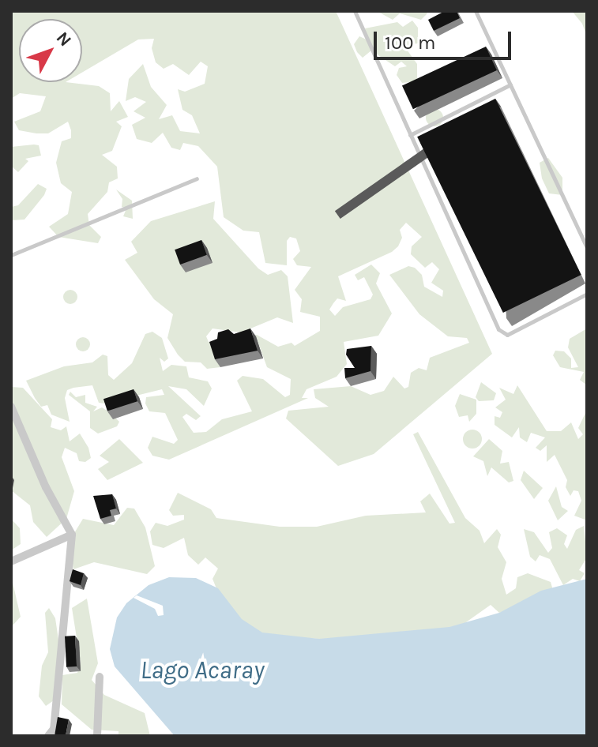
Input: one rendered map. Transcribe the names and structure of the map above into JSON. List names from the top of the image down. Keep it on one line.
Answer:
{"water":["Lago Acaray"],"scale_bar":"100 m","north":"top right"}
